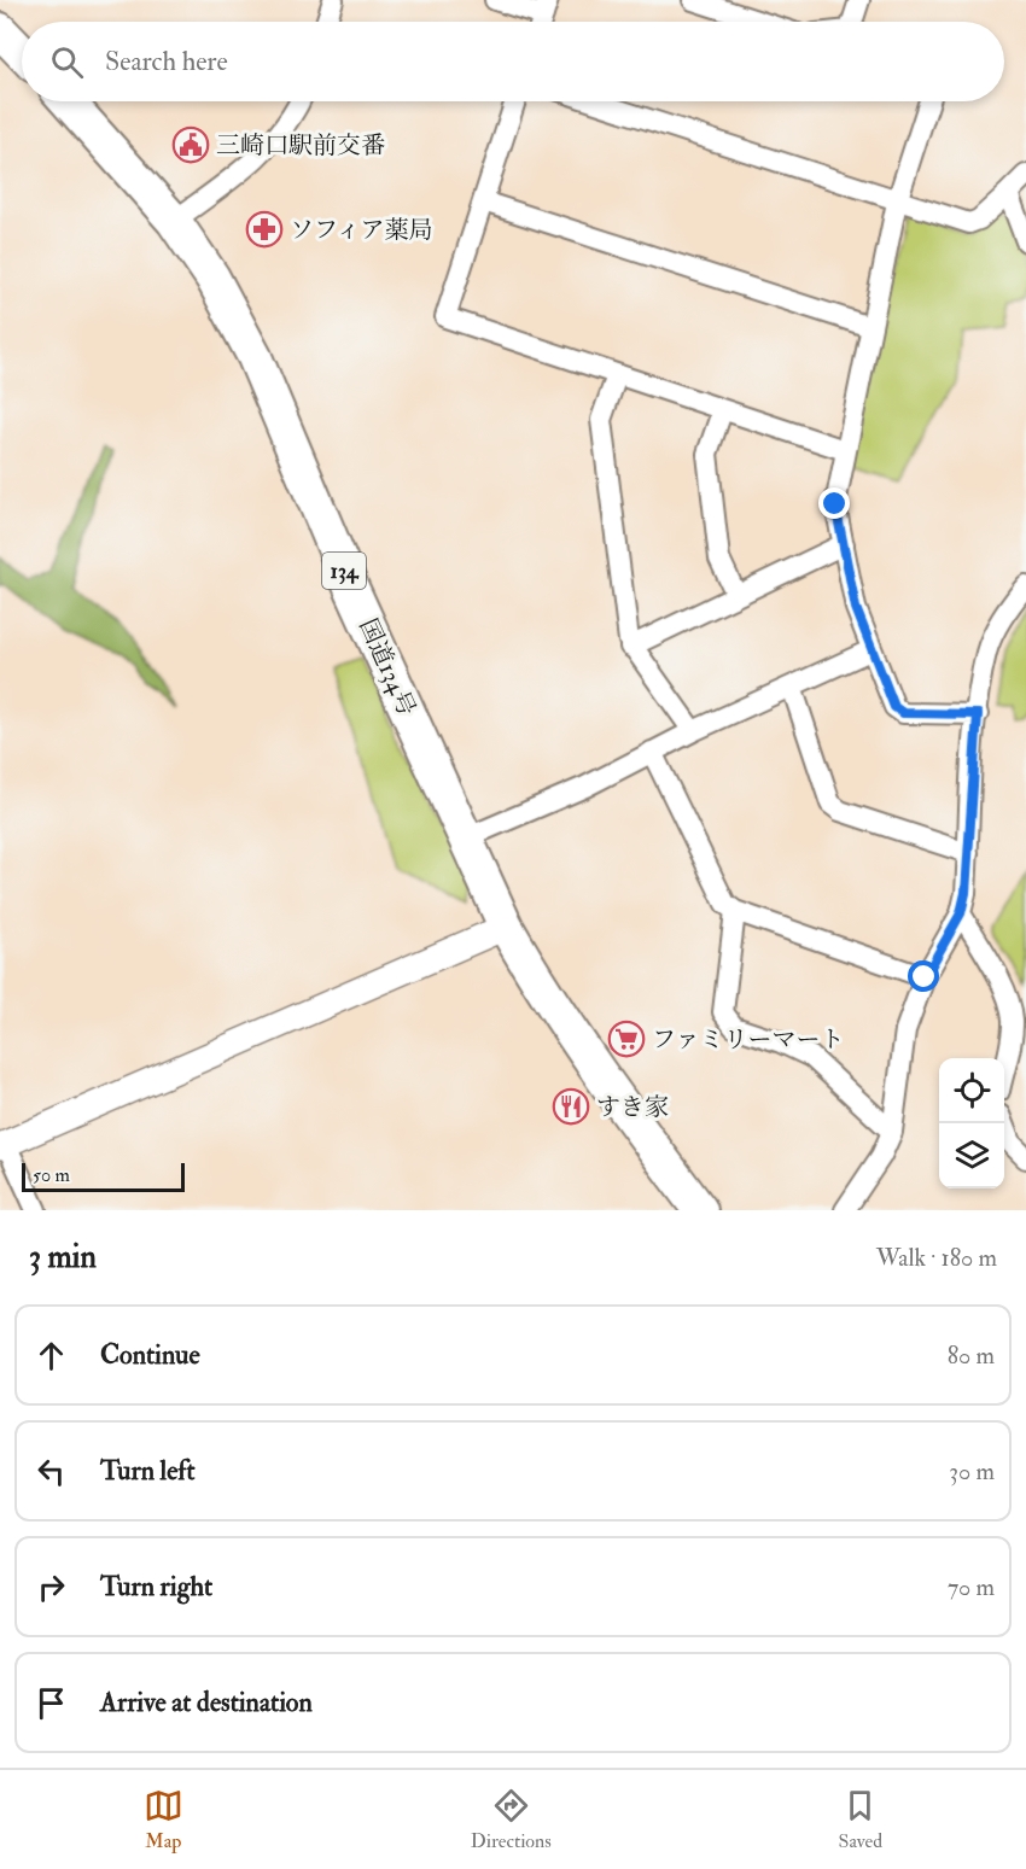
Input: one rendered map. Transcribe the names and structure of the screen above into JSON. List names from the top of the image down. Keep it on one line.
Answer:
{"streets":{"highway":["134","国道134号"]},"places":{"public building":["三崎口駅前交番"],"pharmacy":["ソフィア薬局"],"supermarket":["ファミリーマート"],"restaurant":["すき家"]},"scale_bar":"50 m","page":{"search":"Search here","scale":"50 m","heading":["3 min","Walk · 180 m"],"list":[["Continue","80 m"],["Turn left","30 m"],["Turn right","70 m"],"Arrive at destination"],"nav":["Map","Directions","Saved"]}}
